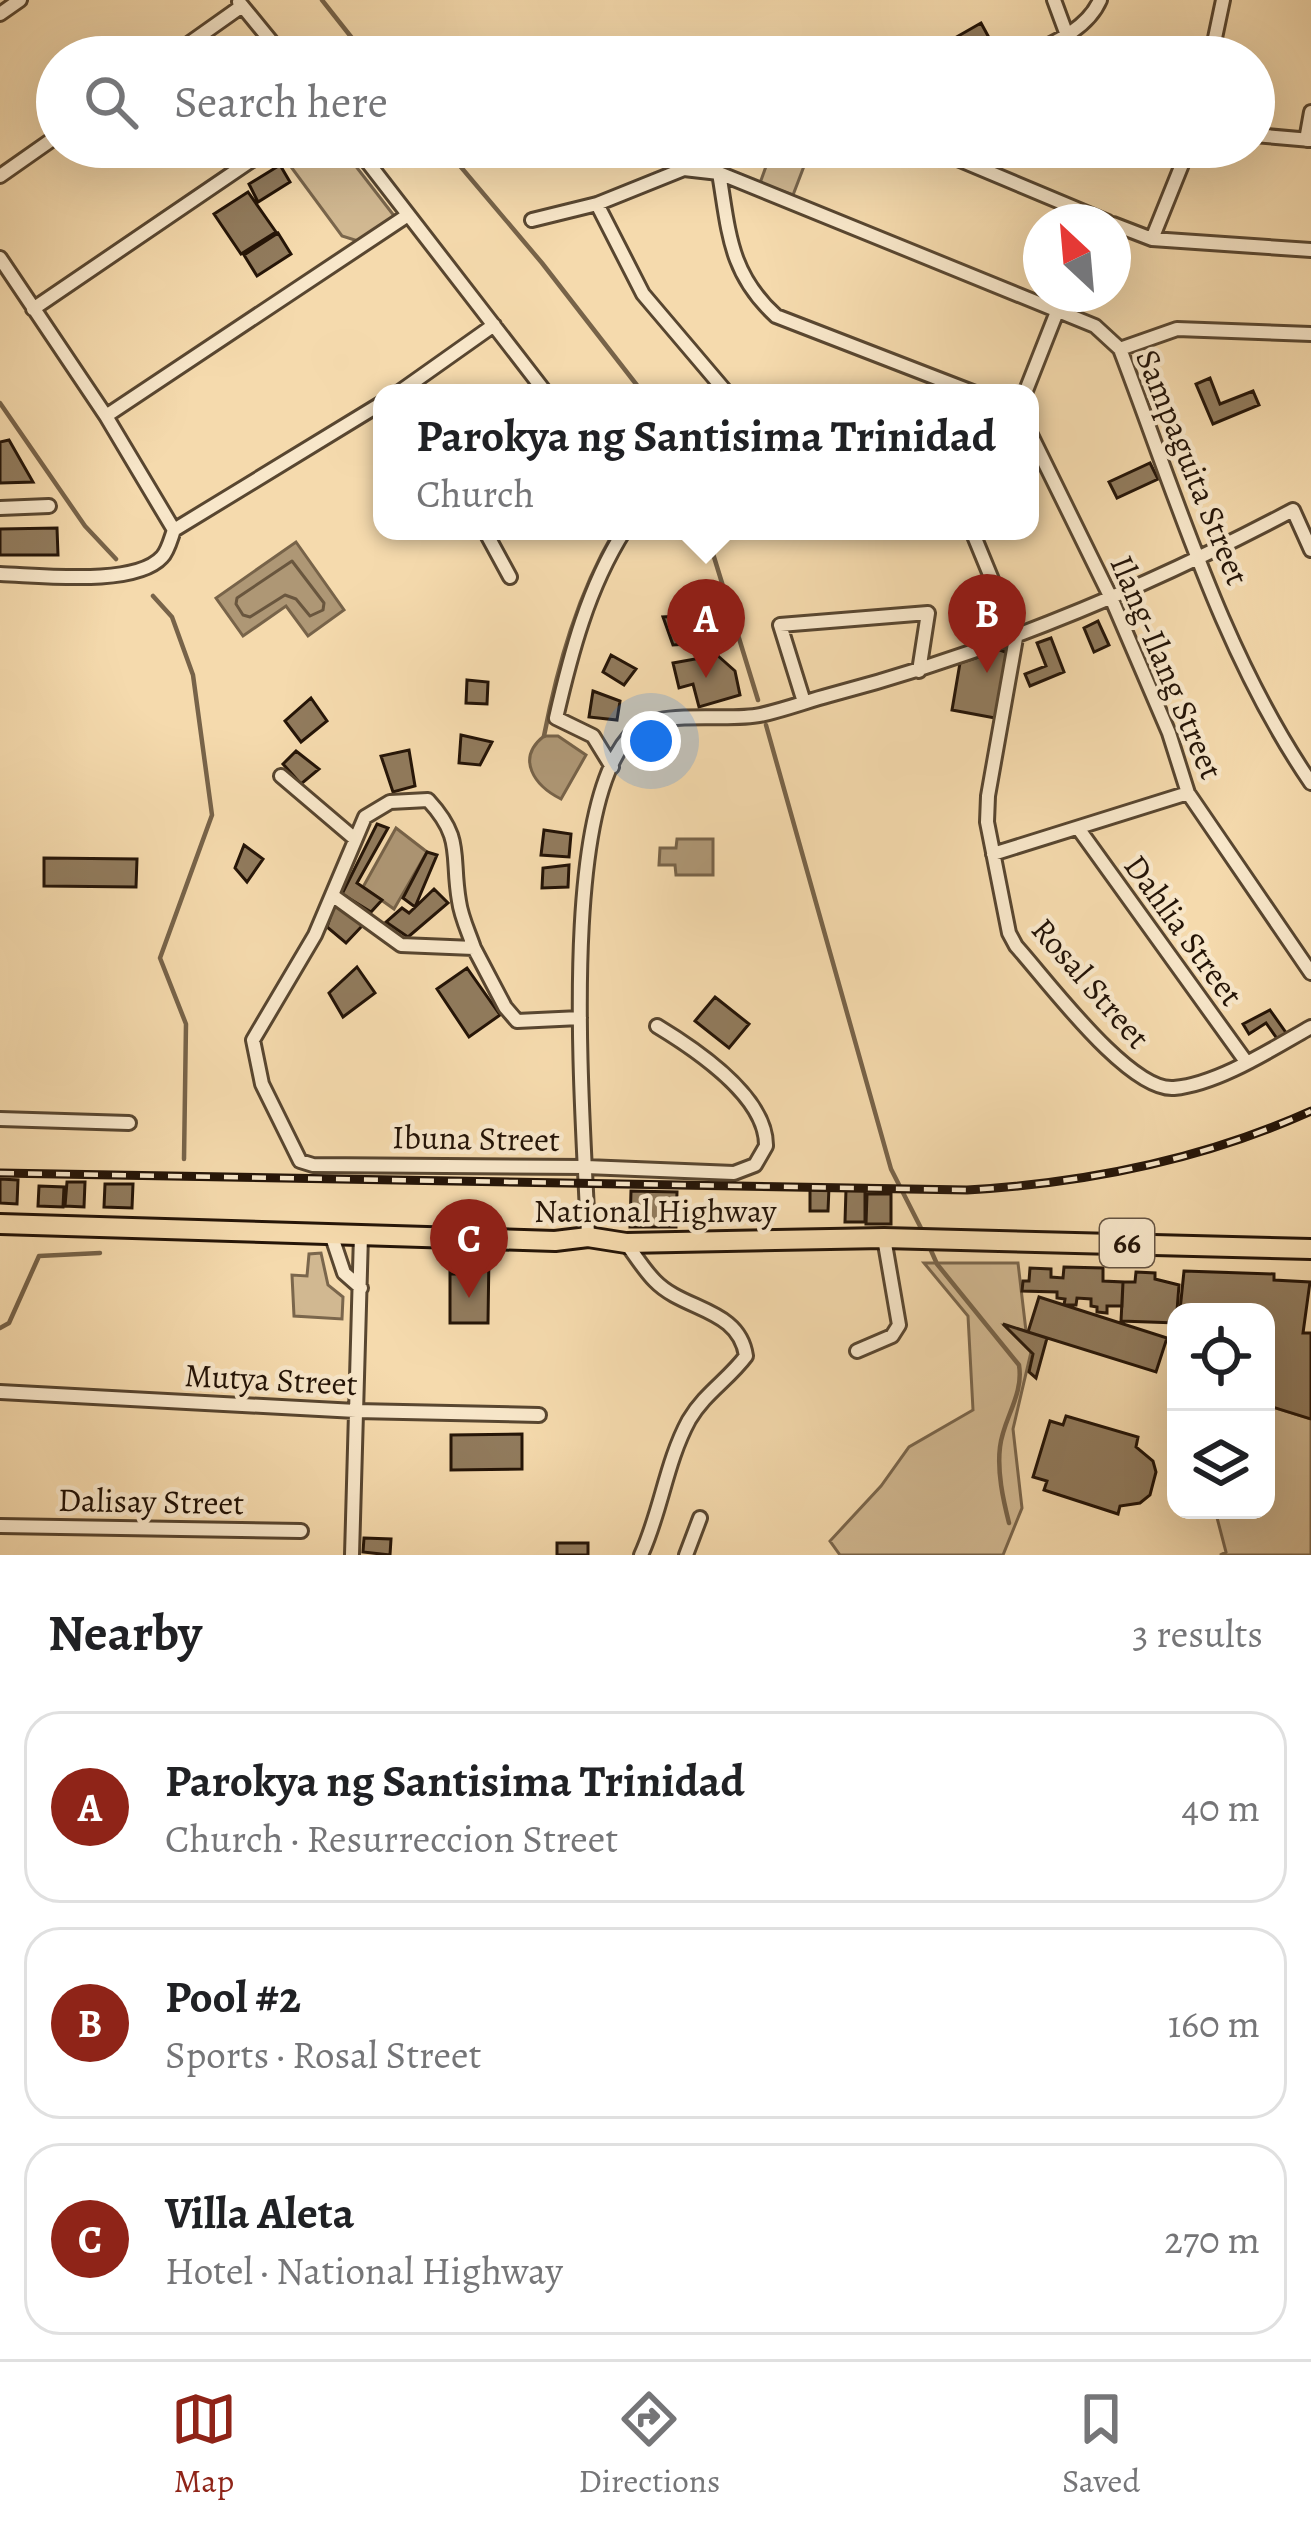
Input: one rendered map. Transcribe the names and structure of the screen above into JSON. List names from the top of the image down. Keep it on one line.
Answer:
{"streets":{"main road":["National Highway","66"],"street":["Sampaguita Street","Ilang-Ilang Street","Dahlia Street","Rosal Street","Ibuna Street","Mutya Street","Dalisay Street"]},"crossings":[["Dahlia Street","Rosal Street"]],"north":"top left","page":{"search":"Search here","popup":["Parokya ng Santisima Trinidad","Church"],"pins":["B","A","C"],"heading":["Nearby","3 results"],"list":[{"mark":"A","name":"Parokya ng Santisima Trinidad","note":"Church · Resurreccion Street","value":"40 m"},{"mark":"B","name":"Pool #2","note":"Sports · Rosal Street","value":"160 m"},{"mark":"C","name":"Villa Aleta","note":"Hotel · National Highway","value":"270 m"}],"nav":["Map","Directions","Saved"]}}
